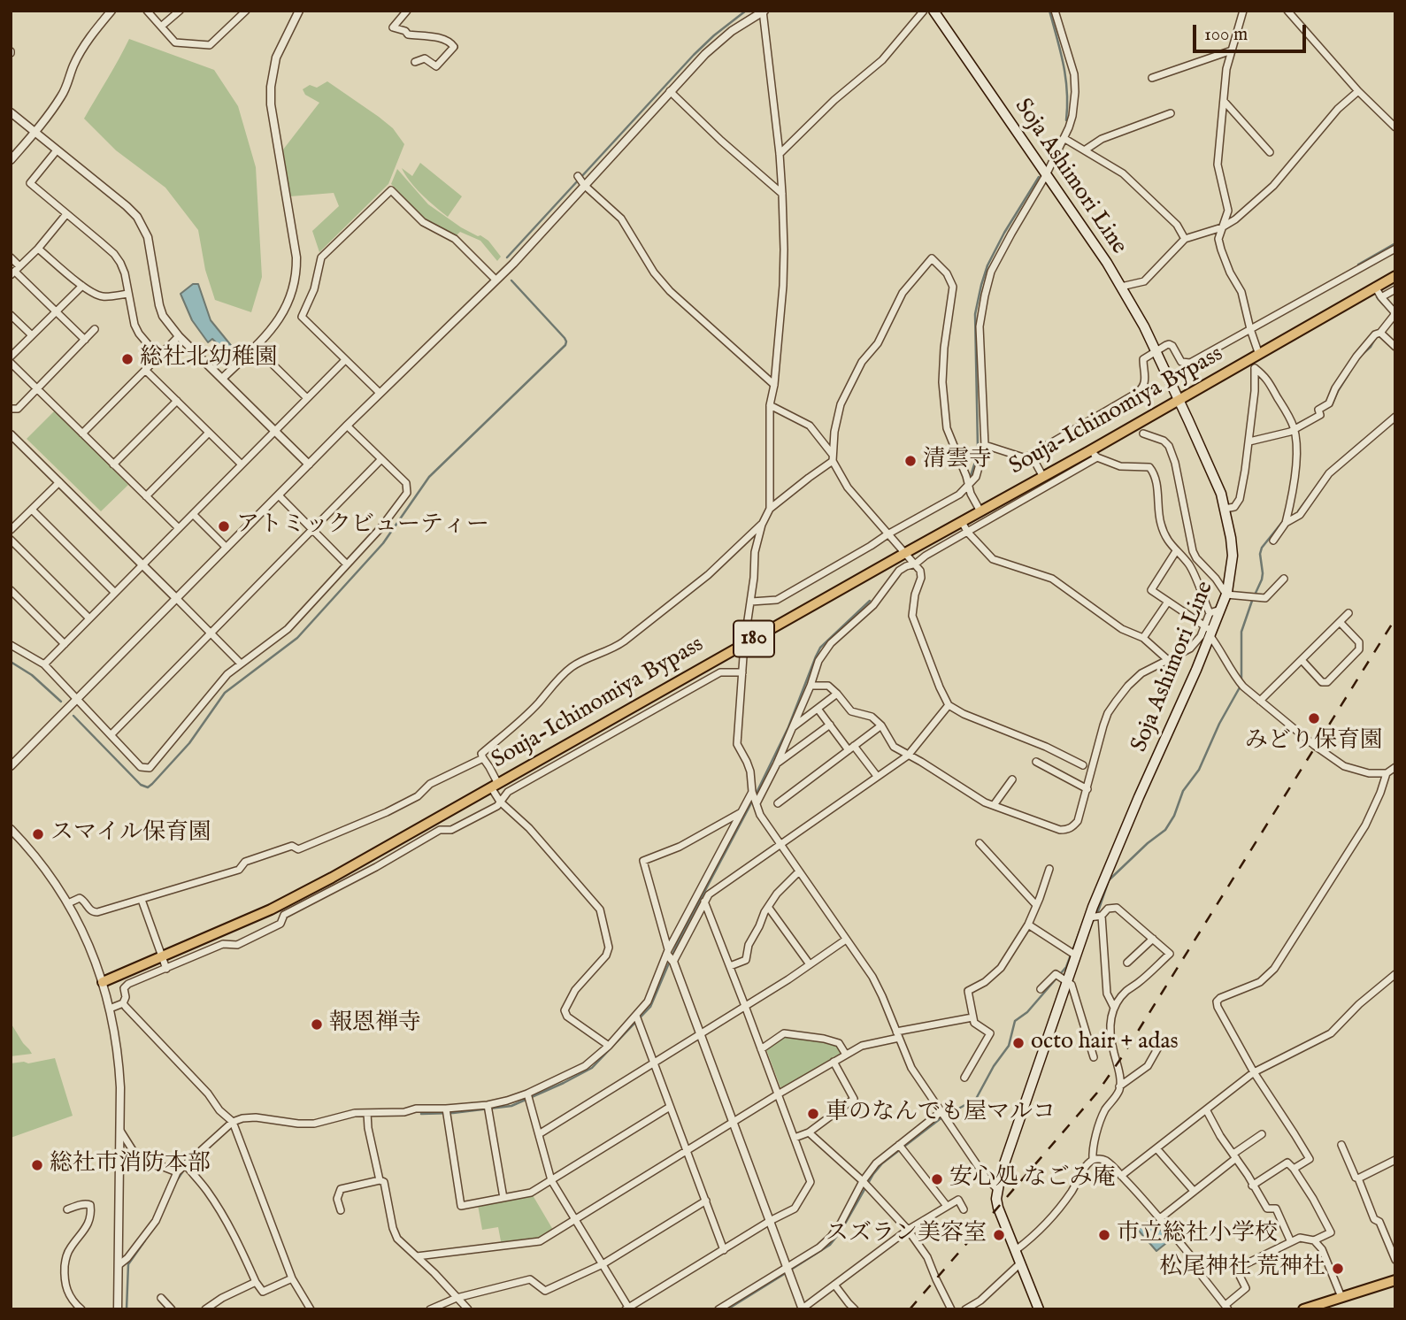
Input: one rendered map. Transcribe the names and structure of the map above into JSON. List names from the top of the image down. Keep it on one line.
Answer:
{"streets":{"highway":["Souja-Ichinomiya Bypass","180"],"main road":["Soja Ashimori Line"]},"crossings":[["Soja Ashimori Line","Souja-Ichinomiya Bypass"]],"places":["総社北幼稚園","清雲寺","アトミックビューティー","みどり保育園","スマイル保育園","報恩禅寺","octo hair + adas","車のなんでも屋マルコ","総社市消防本部","安心処 なごみ庵","スズラン美容室","市立総社小学校","松尾神社 荒神社"],"scale_bar":"100 m"}
